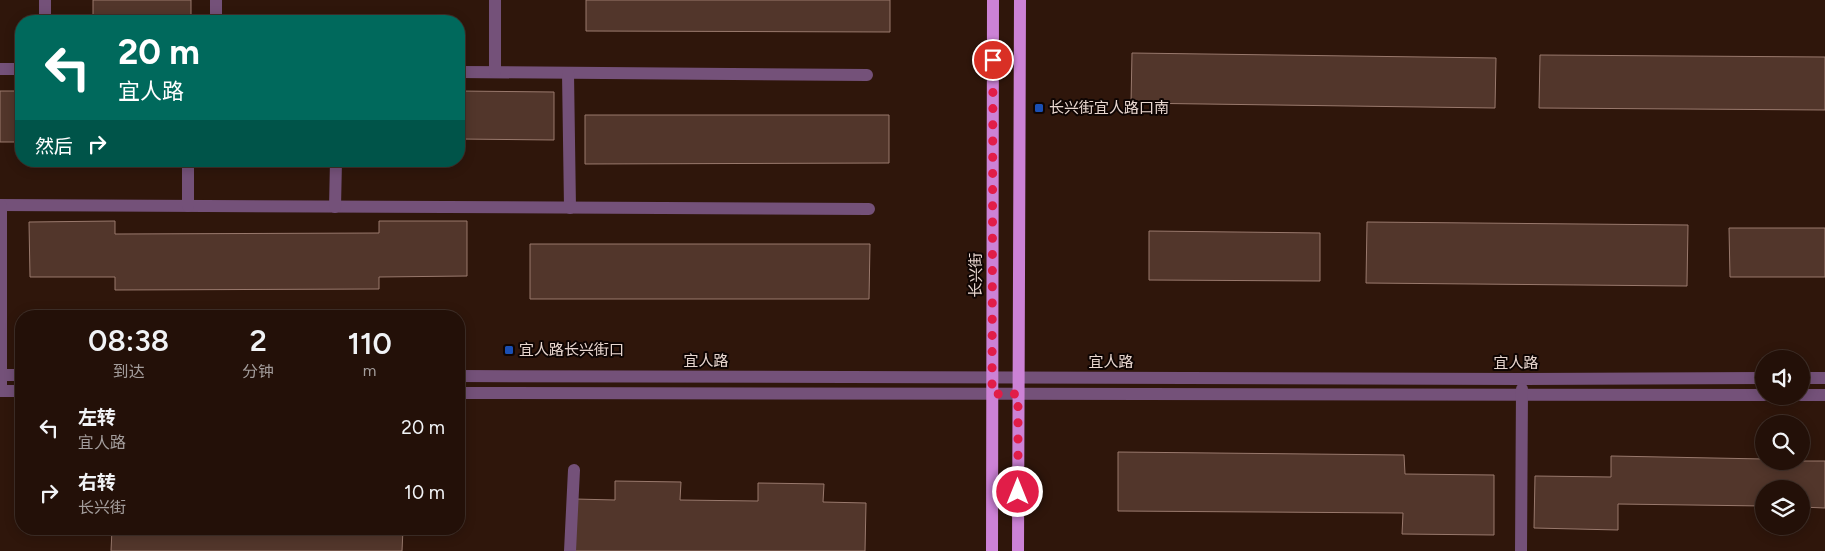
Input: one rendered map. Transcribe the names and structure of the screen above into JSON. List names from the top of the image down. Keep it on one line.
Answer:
{"streets":{"main road":["长兴街"],"street":["宜人路"]},"crossings":[["长兴街","宜人路"]],"places":{"transit":["长兴街宜人路口南","宜人路长兴街口"]},"page":{"turn":["20 m","宜人路"],"then":"然后","eta":["08:38","到达","2","分钟","110","m"],"list":[{"name":"左转","note":"宜人路","value":"20 m"},{"name":"右转","note":"长兴街","value":"10 m"}]}}
